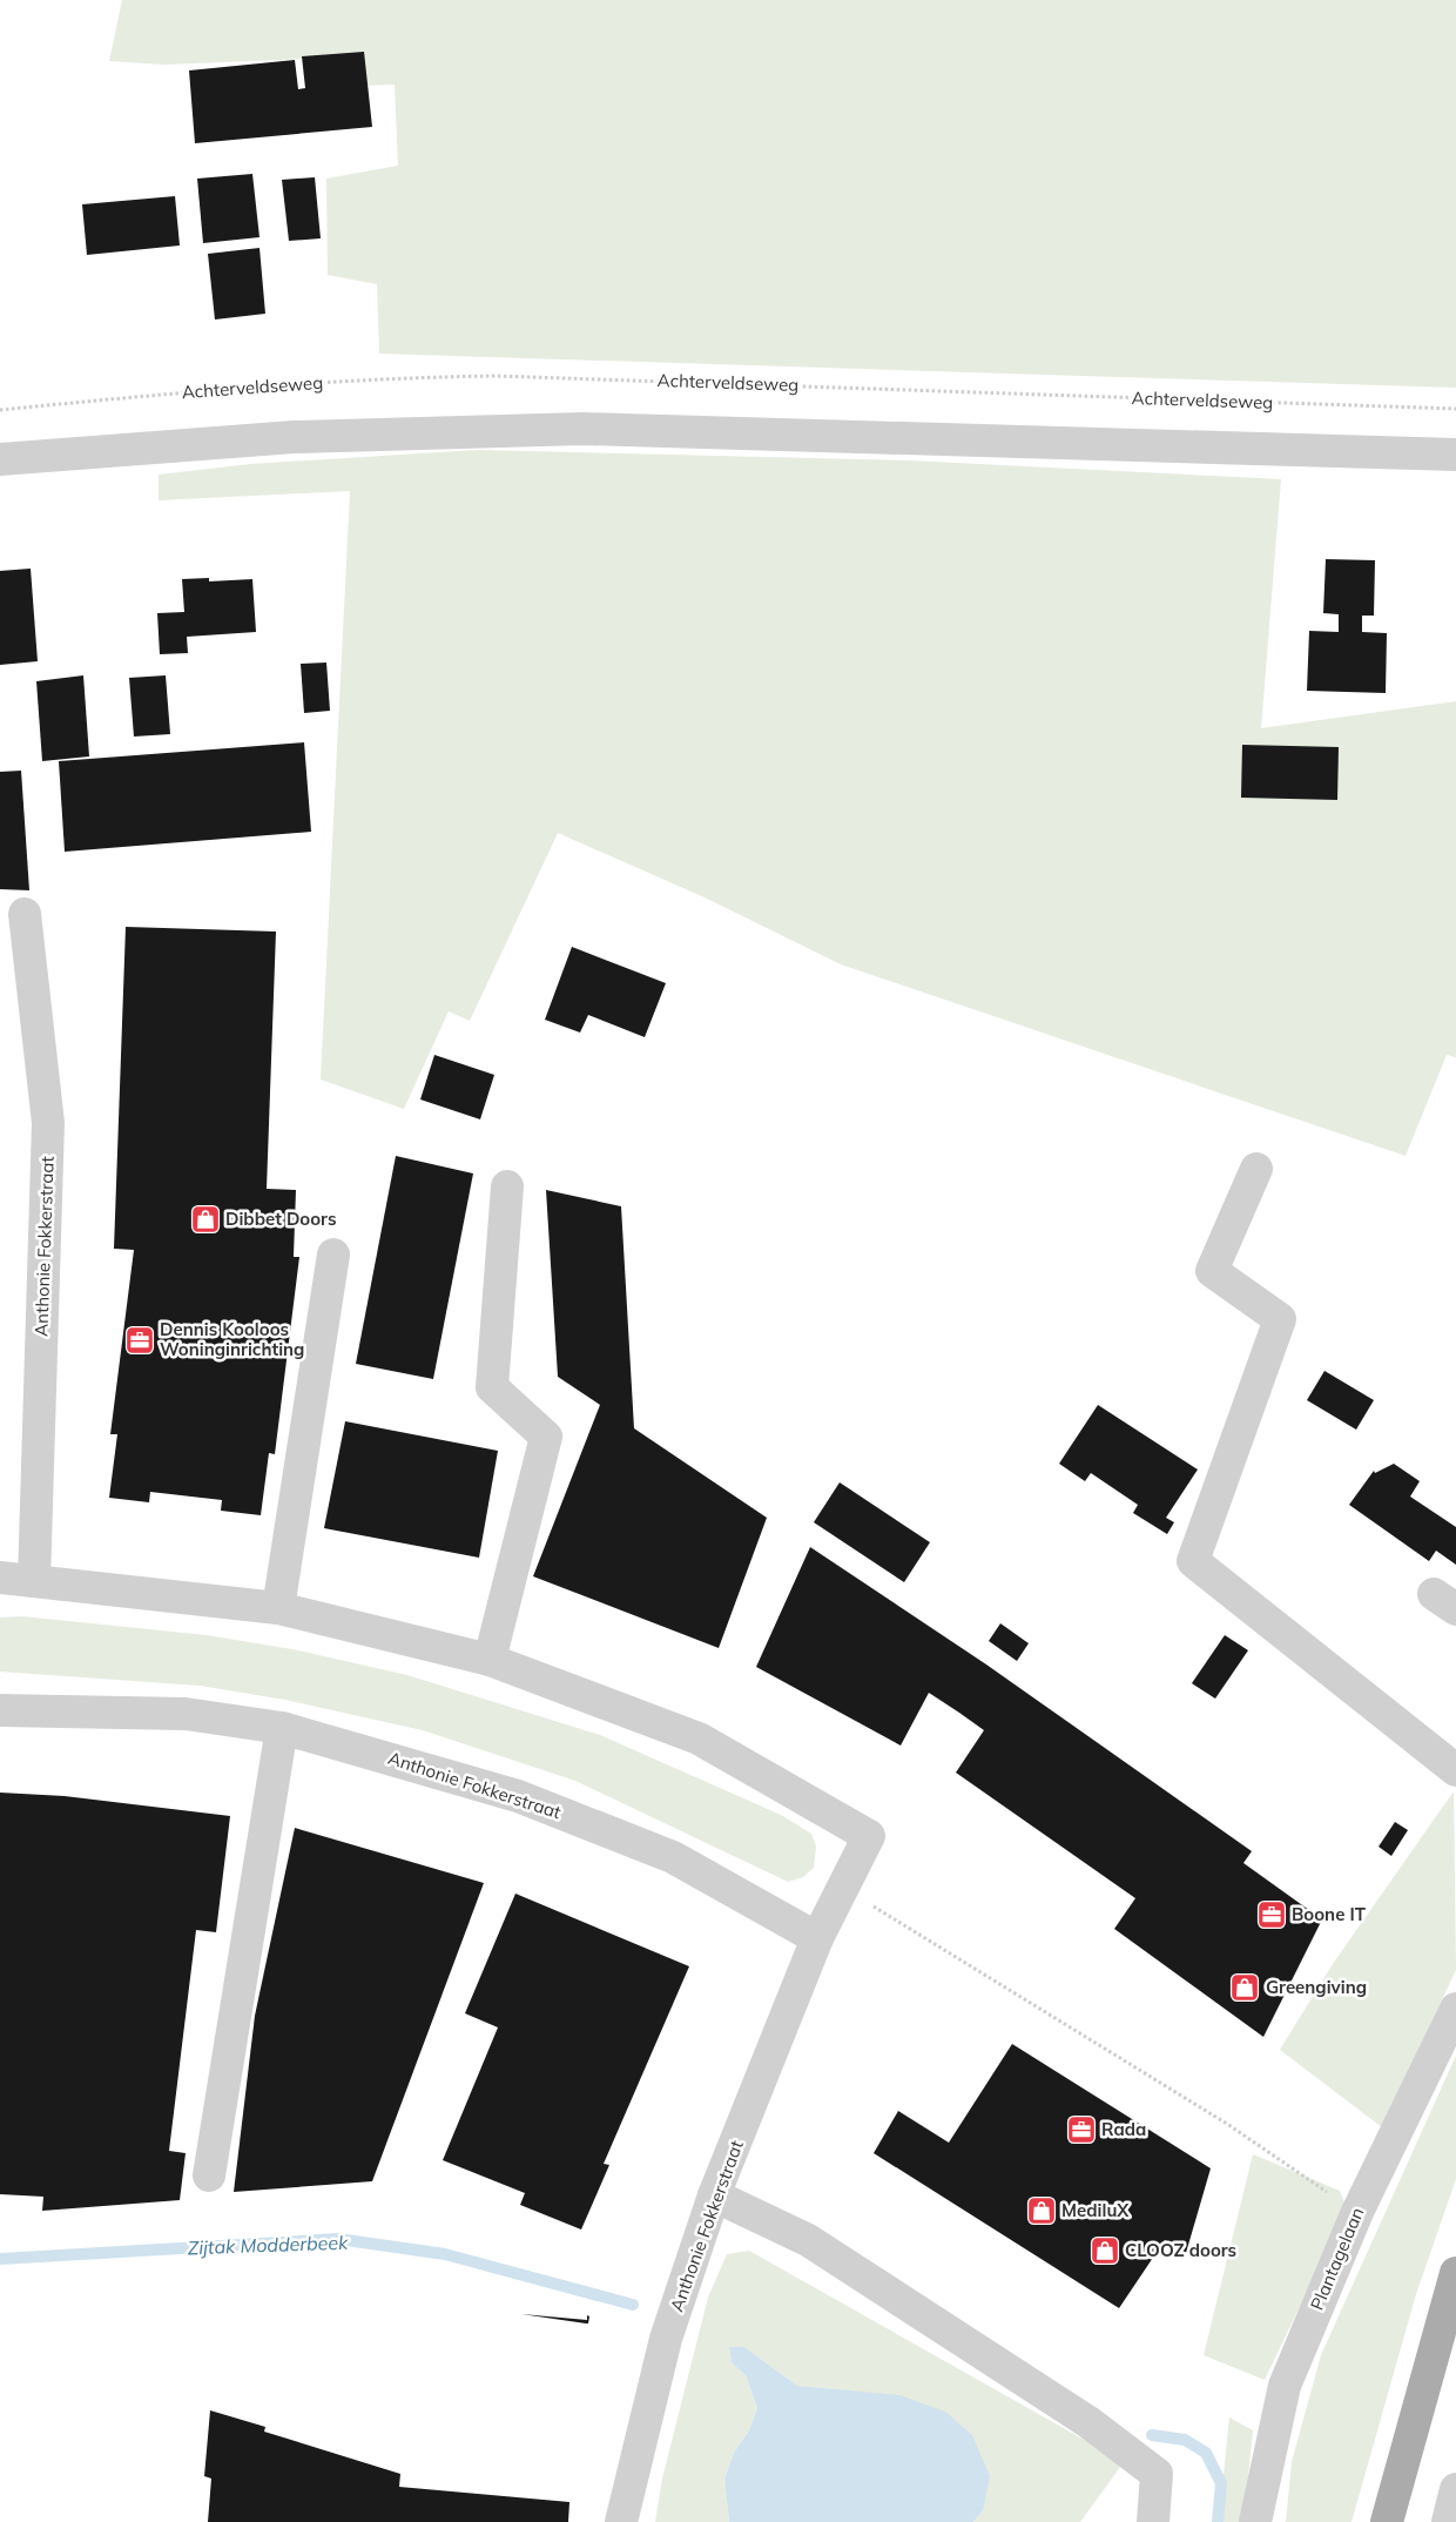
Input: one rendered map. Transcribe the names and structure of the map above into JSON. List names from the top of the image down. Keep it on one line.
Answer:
{"streets":{"street":["Anthonie Fokkerstraat","Plantagelaan"],"path":["Achterveldseweg"]},"water":["Zijtak Modderbeek"],"places":{"shop":["Dibbet Doors","Greengiving","MediluX","CLOOZ doors"],"office":["Dennis Kooloos Woninginrichting","Boone IT","Rada"]}}
